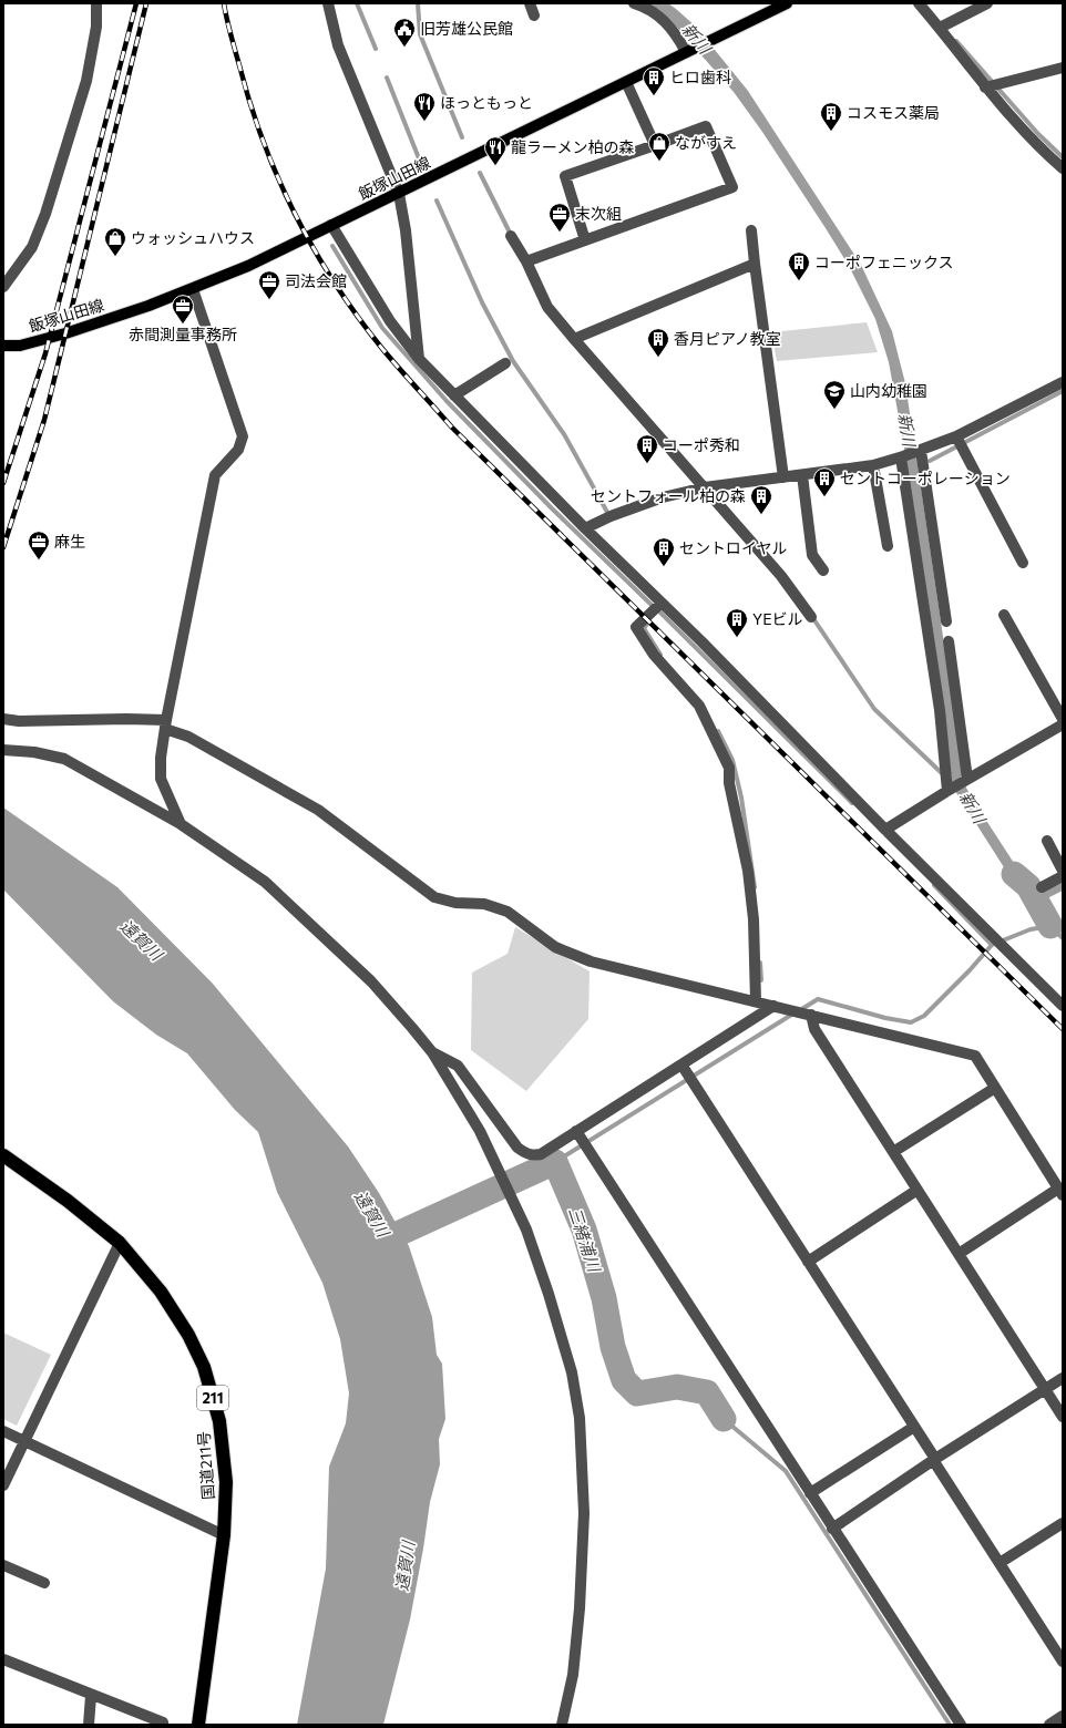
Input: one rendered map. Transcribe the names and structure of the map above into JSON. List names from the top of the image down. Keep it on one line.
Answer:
{"streets":{"highway":["211","国道211号"],"main road":["飯塚山田線"]},"water":["新川","遠賀川","三緒浦川"],"places":{"public building":["旧芳雄公民館"],"building":["ヒロ歯科","コスモス薬局","コーポフェニックス","香月ピアノ教室","コーポ秀和","セントコーポレーション","セントフォール柏の森","セントロイヤル","YEビル"],"restaurant":["ほっともっと","龍ラーメン柏の森"],"shop":["ながすえ","ウォッシュハウス"],"office":["末次組","司法会館","赤間測量事務所","麻生"],"school or university":["山内幼稚園"]}}
